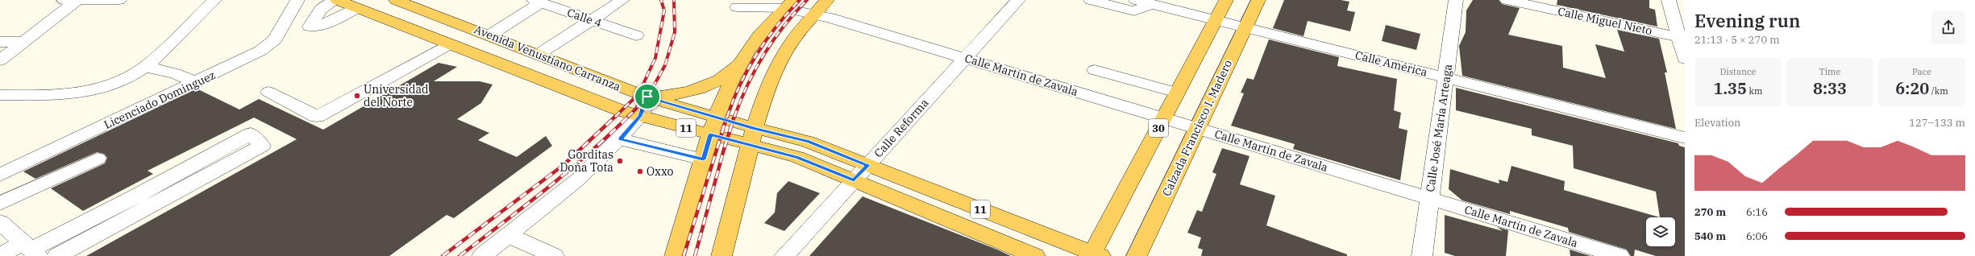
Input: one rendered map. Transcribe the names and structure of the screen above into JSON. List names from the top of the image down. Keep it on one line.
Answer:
{"streets":{"main road":["Avenida Venustiano Carranza","11","30","Calzada Francisco I. Madero"],"street":["Calle 4","Calle Miguel Nieto","Calle América","Calle Martín de Zavala","Licenciado Dominguez","Calle Reforma","Calle José María Arteaga"]},"crossings":[["Avenida Venustiano Carranza","Calle Reforma"],["Avenida Venustiano Carranza","30"],["Calle América","30"],["Calle América","Calzada Francisco I. Madero"],["Calle América","Calle José María Arteaga"],["Calle Martín de Zavala","Calle Reforma"],["Calle Martín de Zavala","30"],["Calle Martín de Zavala","Calzada Francisco I. Madero"],["Calle Martín de Zavala","Calle José María Arteaga"]],"places":["Universidad del Norte","Gorditas Doña Tota","Oxxo"],"page":{"heading":["Evening run","21:13 · 5 × 270 m"],"stats":[["Distance","1.35 km"],["Time","8:33"],["Pace","6:20 /km"]],"chart":["Elevation","127–133 m"],"list":[{"name":"270 m","note":"6:16"},{"name":"540 m","note":"6:06"}]}}
